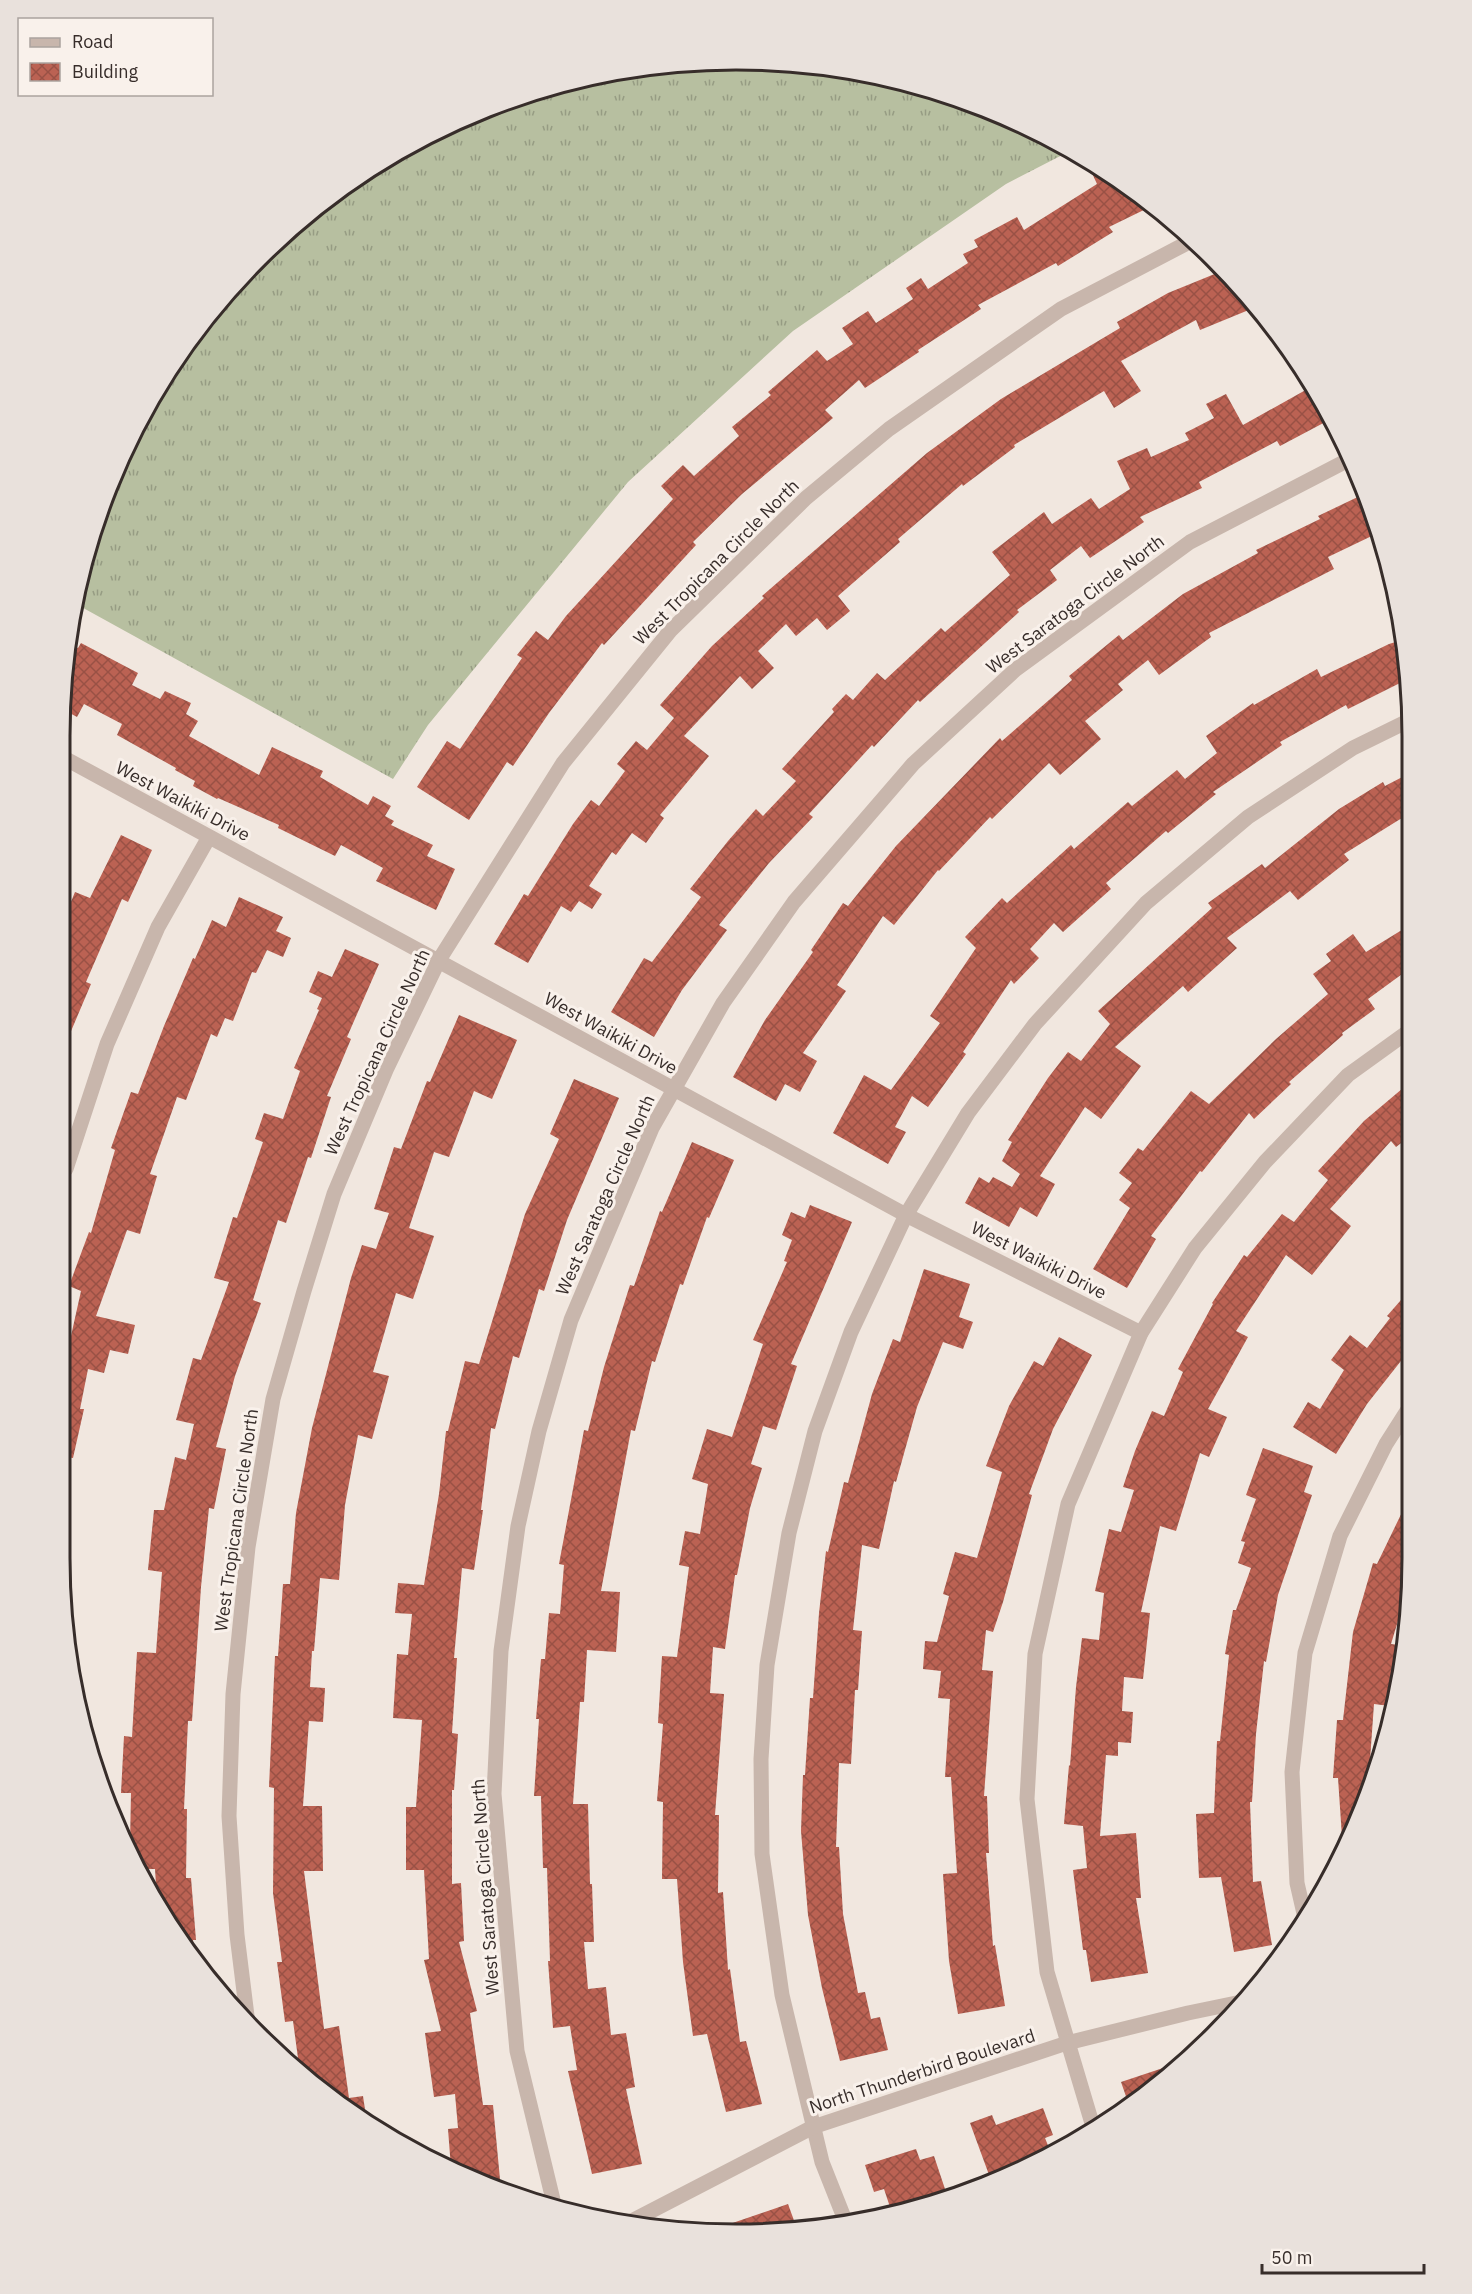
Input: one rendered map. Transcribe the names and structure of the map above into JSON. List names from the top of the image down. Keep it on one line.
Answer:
{"streets":{"street":["West Tropicana Circle North","West Saratoga Circle North","West Waikiki Drive","North Thunderbird Boulevard"]},"crossings":[["West Tropicana Circle North","West Waikiki Drive"],["West Saratoga Circle North","West Waikiki Drive"]],"legend":["Road","Building"],"scale_bar":"50 m"}
